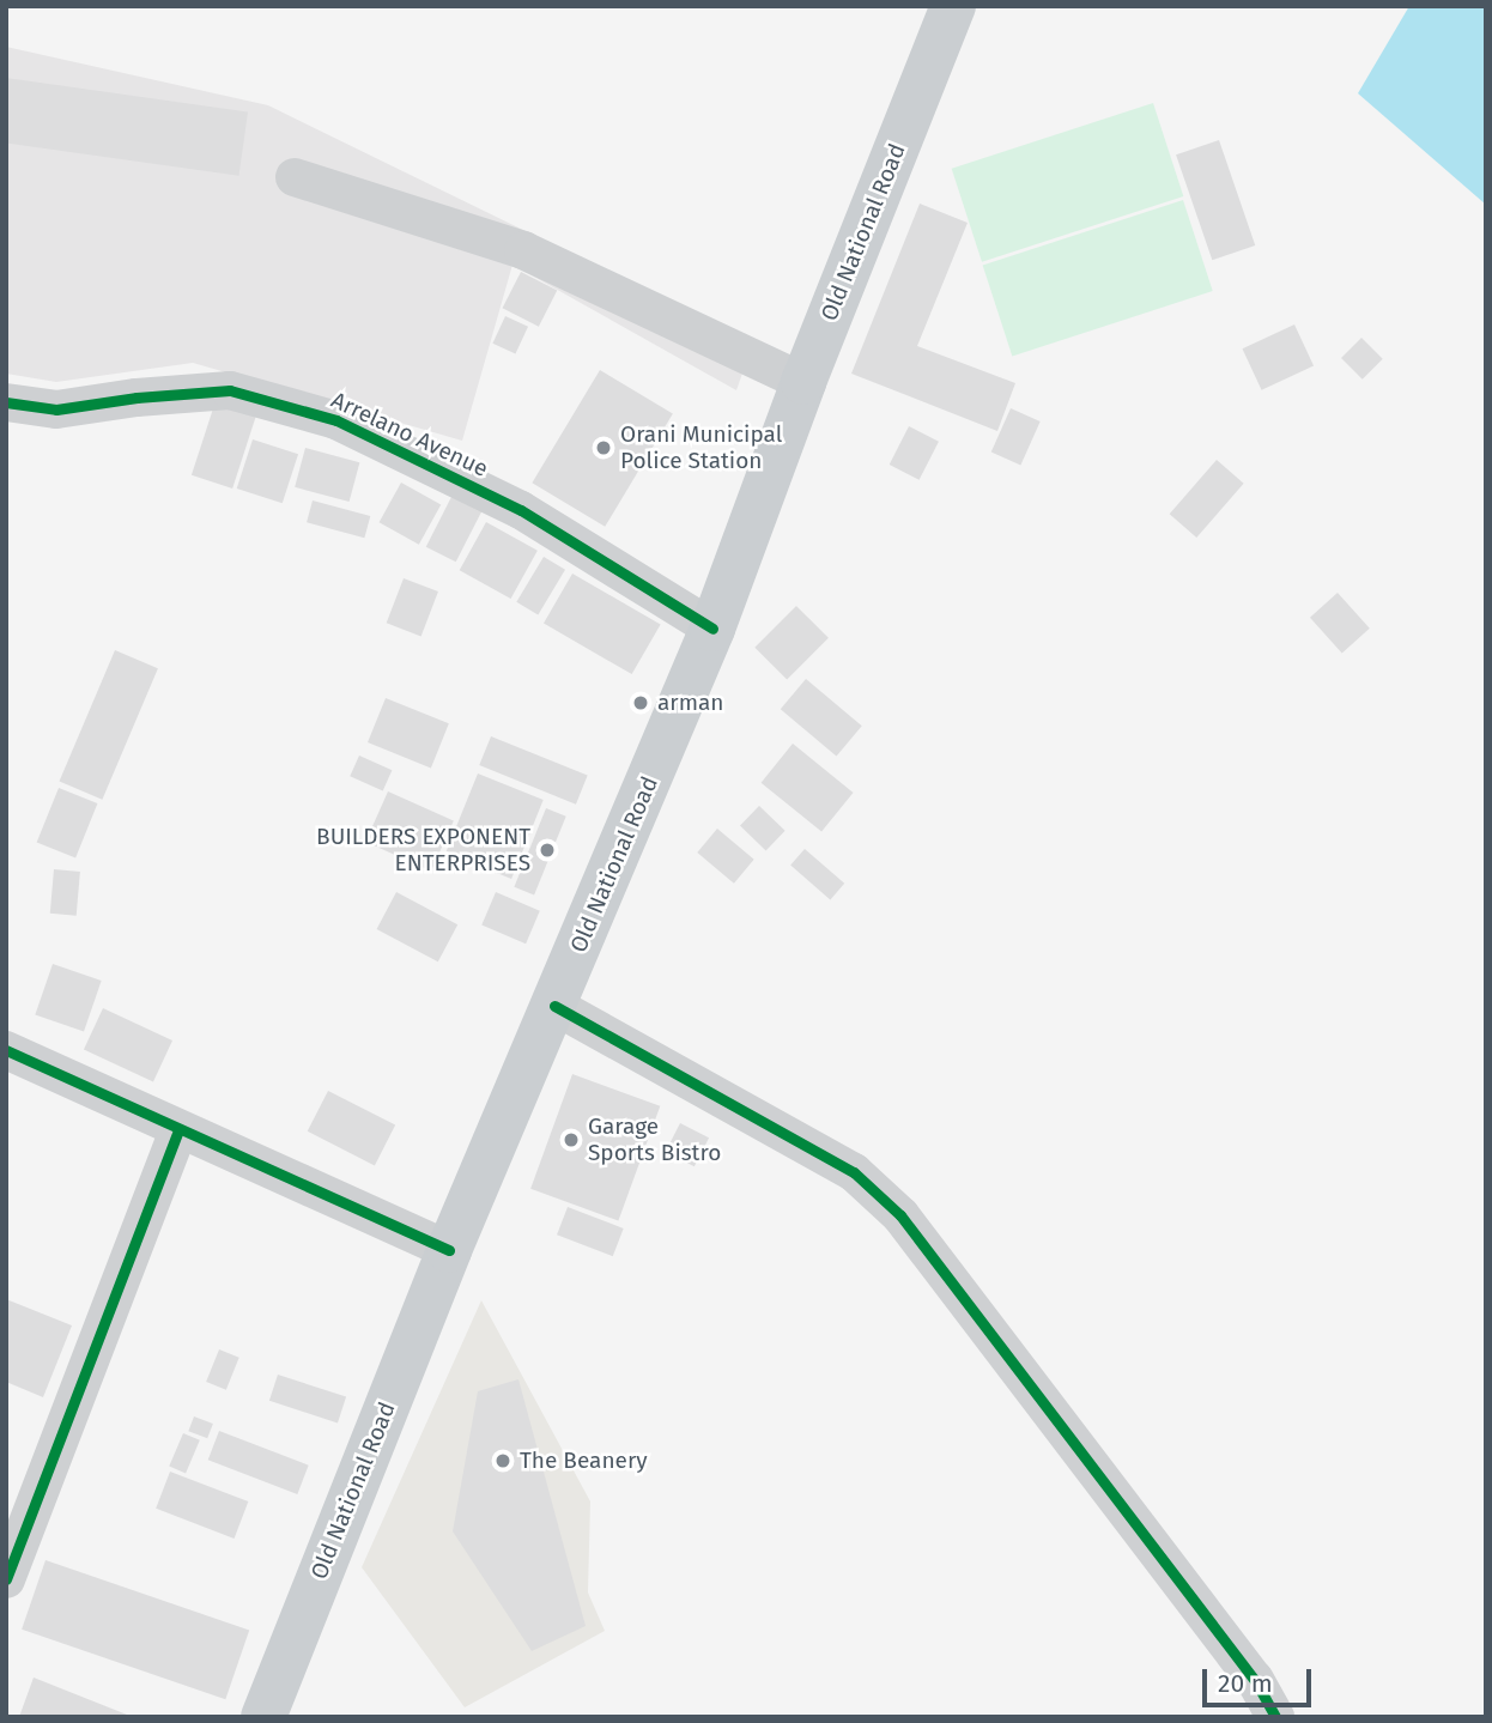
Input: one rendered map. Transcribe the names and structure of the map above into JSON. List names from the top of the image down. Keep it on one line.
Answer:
{"streets":{"main road":["Old National Road"],"street":["Arrelano Avenue"]},"crossings":[["Old National Road","Arrelano Avenue"]],"places":["Orani Municipal Police Station","arman","BUILDERS EXPONENT ENTERPRISES","Garage Sports Bistro","The Beanery"],"scale_bar":"20 m"}
